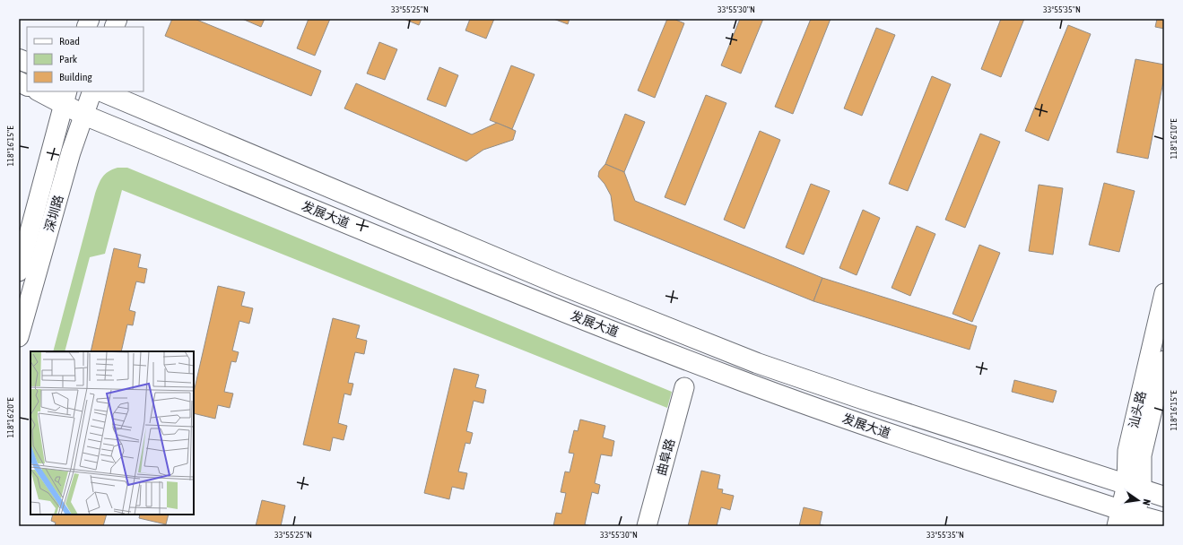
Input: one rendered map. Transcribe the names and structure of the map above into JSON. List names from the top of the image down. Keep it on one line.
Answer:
{"streets":{"main road":["发展大道"],"street":["深圳路","汕头路","曲阜路"]},"crossings":[["深圳路","发展大道"],["发展大道","汕头路"]],"legend":["Road","Park","Building"],"north":"right","coordinates":["33°55'25\"N","33°55'30\"N","33°55'35\"N","118°16'10\"E","118°16'15\"E","118°16'20\"E"]}
